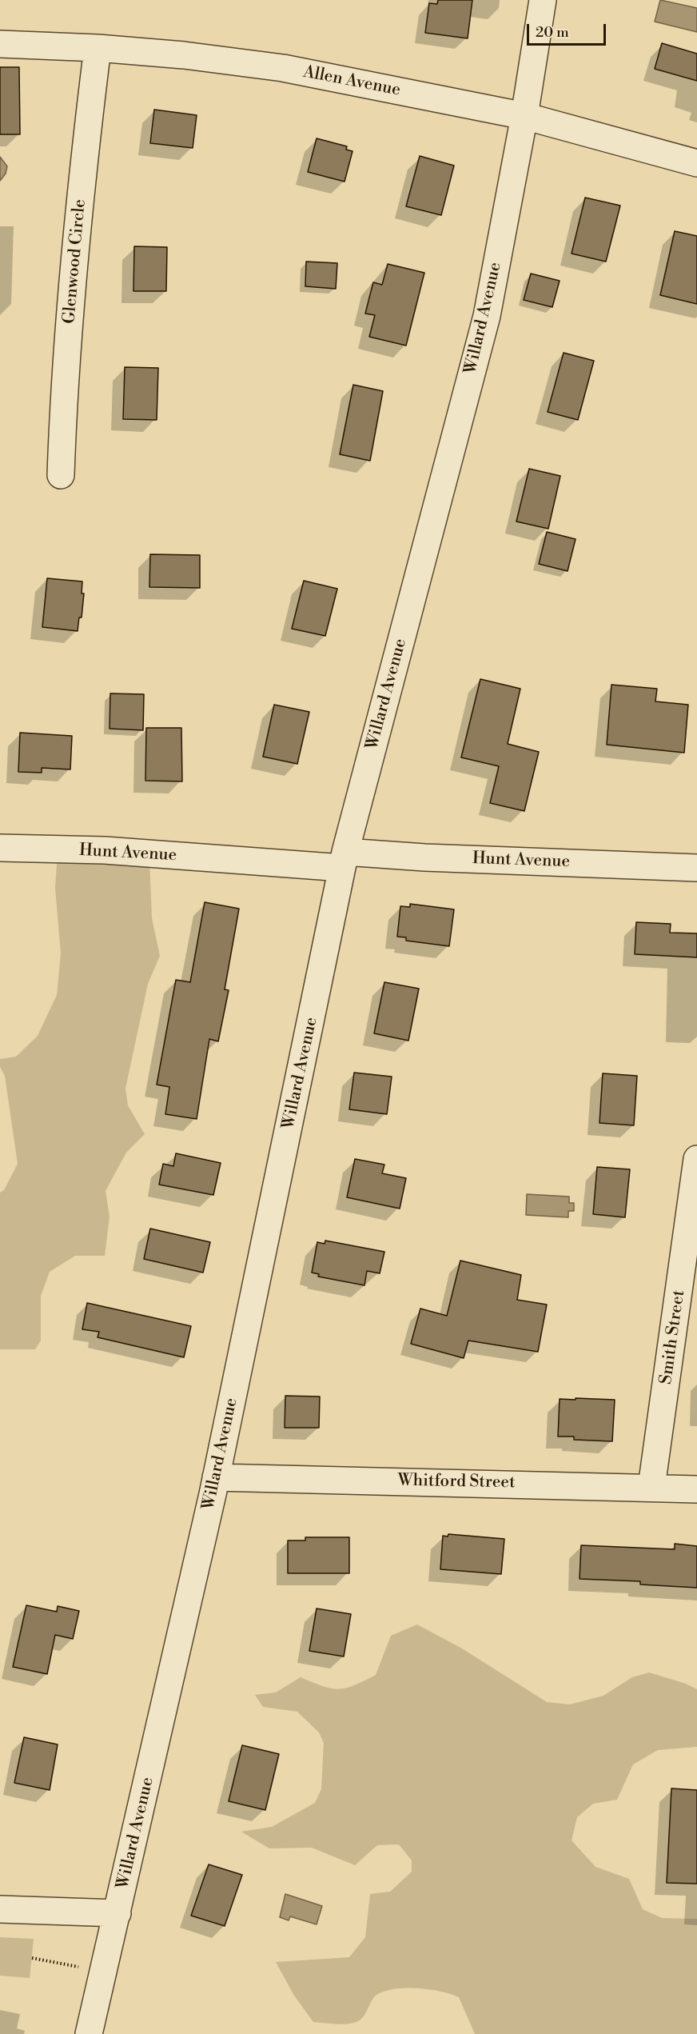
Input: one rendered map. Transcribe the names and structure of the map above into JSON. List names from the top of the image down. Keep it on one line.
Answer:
{"streets":{"street":["Allen Avenue","Glenwood Circle","Willard Avenue","Hunt Avenue","Smith Street","Whitford Street"]},"crossings":[["Allen Avenue","Glenwood Circle"],["Allen Avenue","Willard Avenue"],["Willard Avenue","Hunt Avenue"],["Willard Avenue","Whitford Street"],["Smith Street","Whitford Street"]],"scale_bar":"20 m"}
